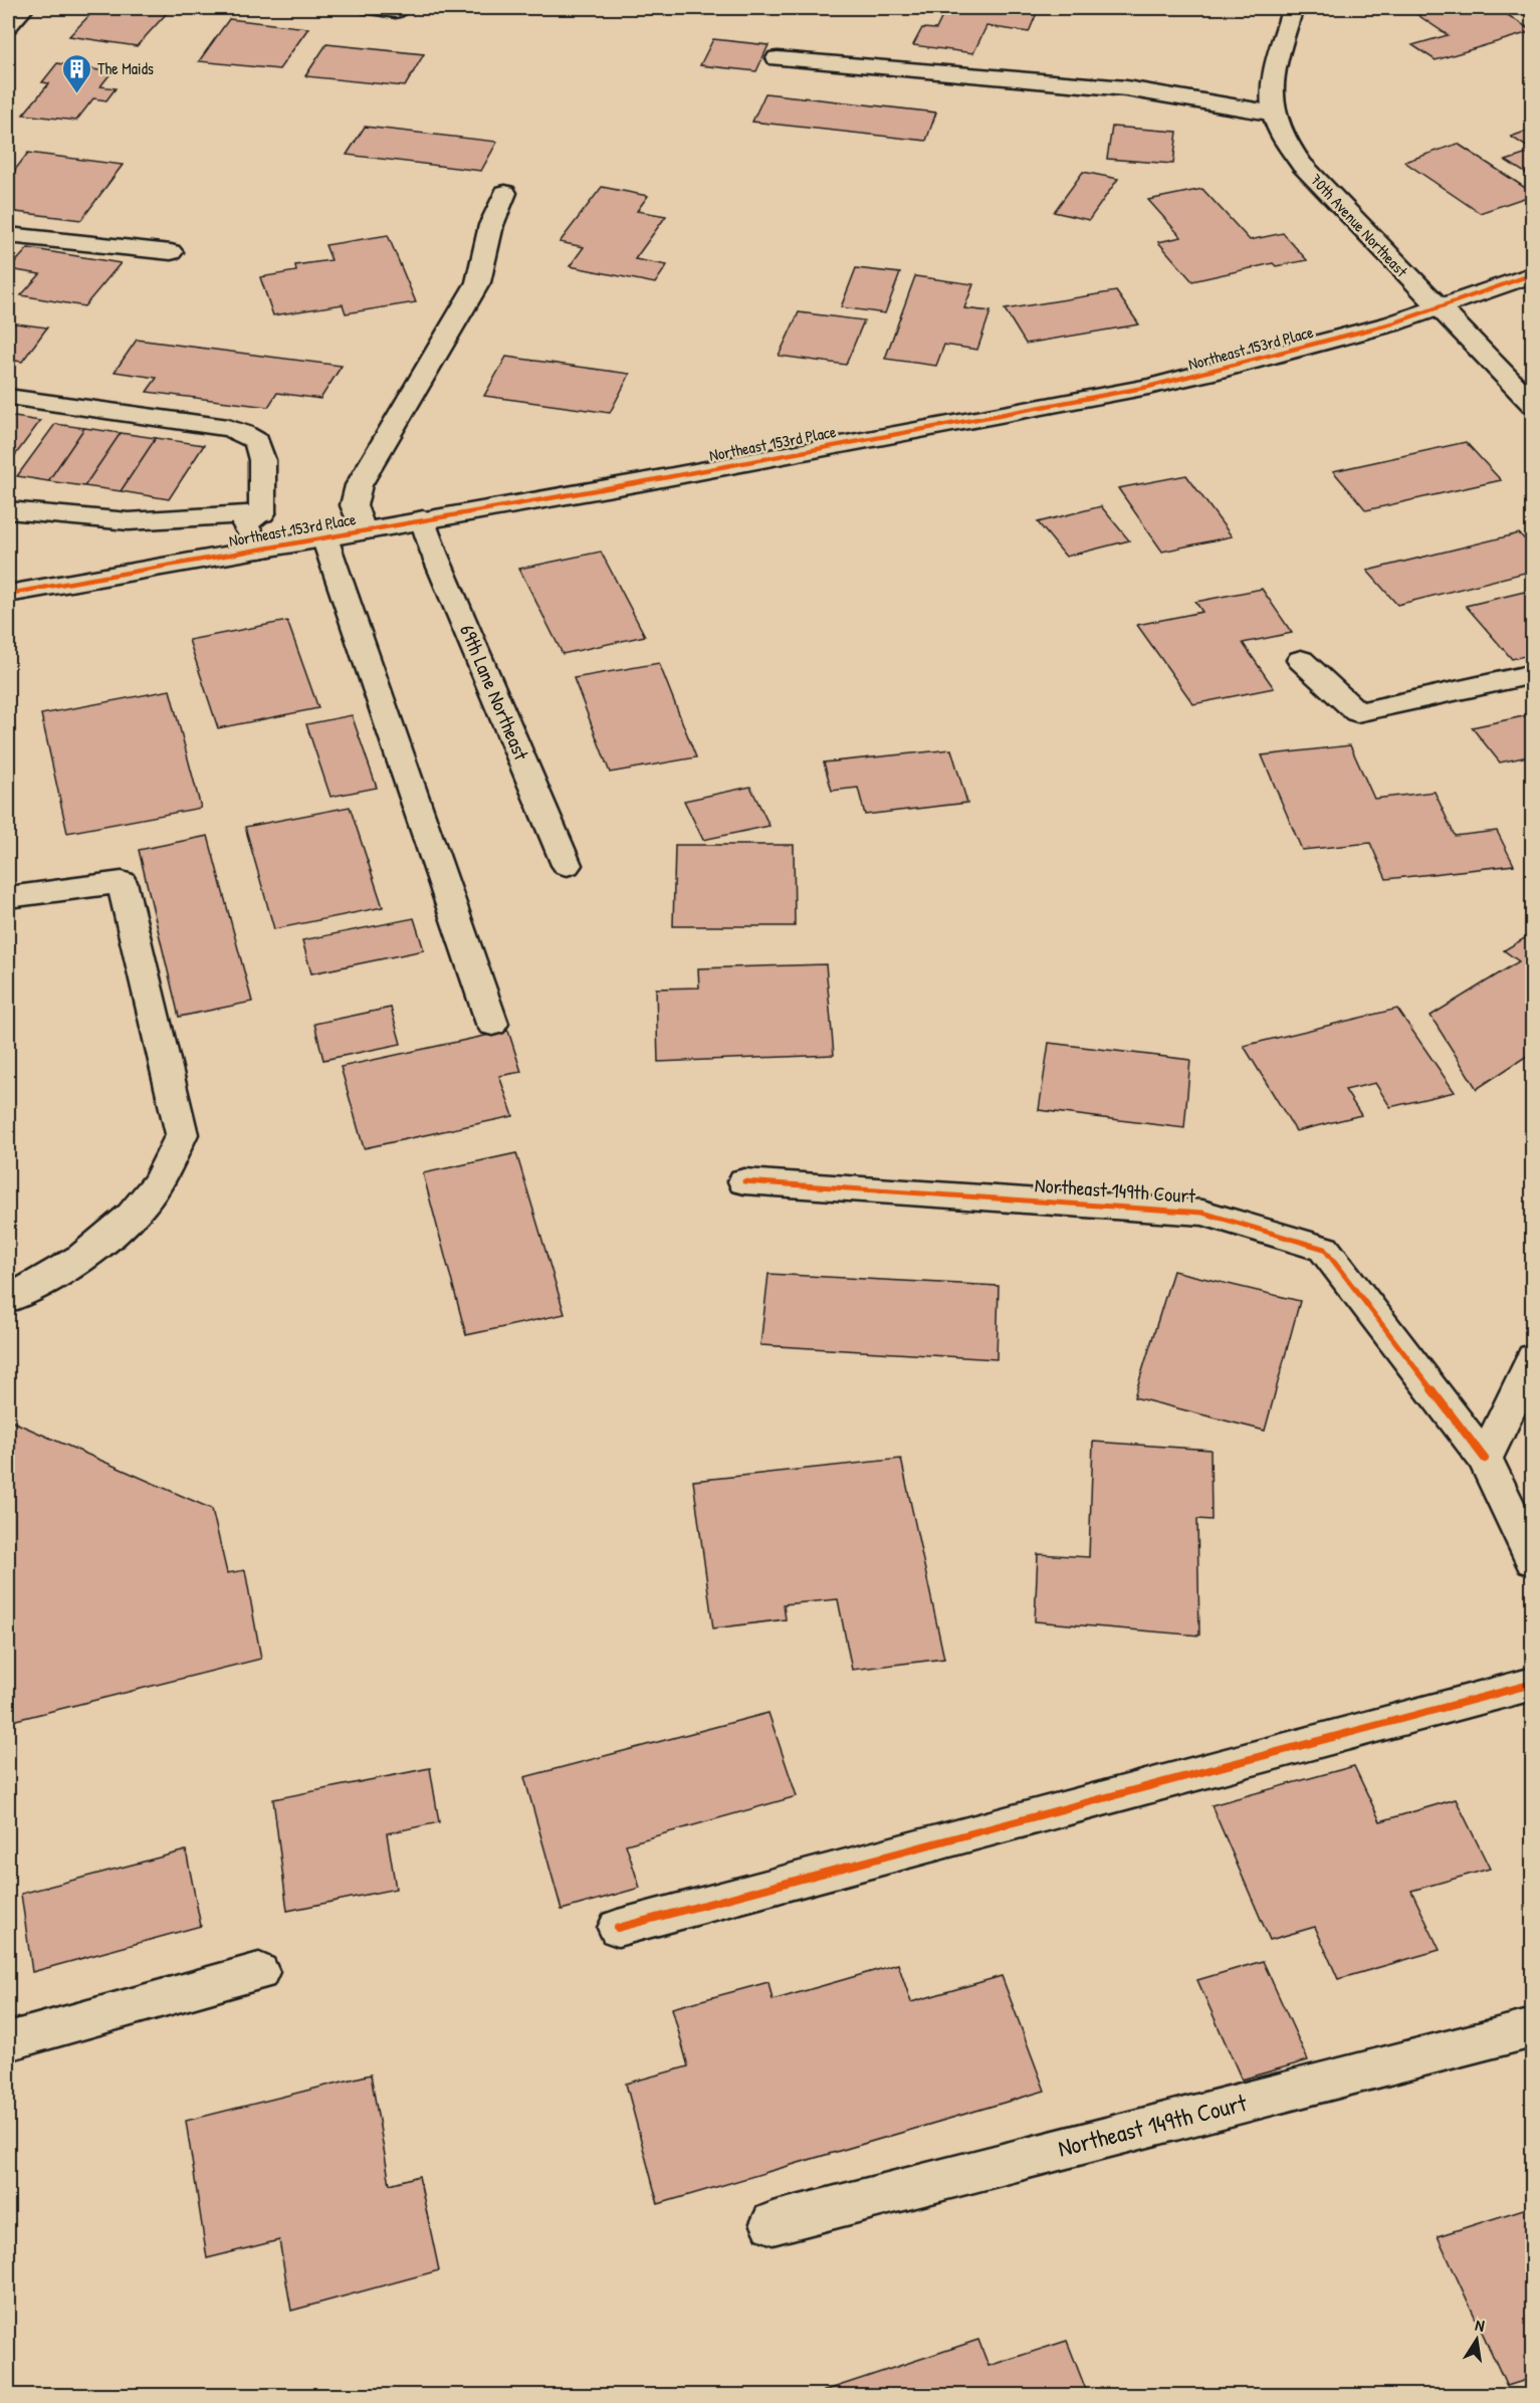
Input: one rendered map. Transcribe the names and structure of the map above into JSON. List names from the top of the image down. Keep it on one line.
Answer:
{"streets":{"street":["70th Avenue Northeast","Northeast 153rd Place","69th Lane Northeast","Northeast 149th Court"]},"crossings":[["70th Avenue Northeast","Northeast 153rd Place"],["Northeast 153rd Place","69th Lane Northeast"]],"places":{"building":["The Maids"]},"north":"top"}
